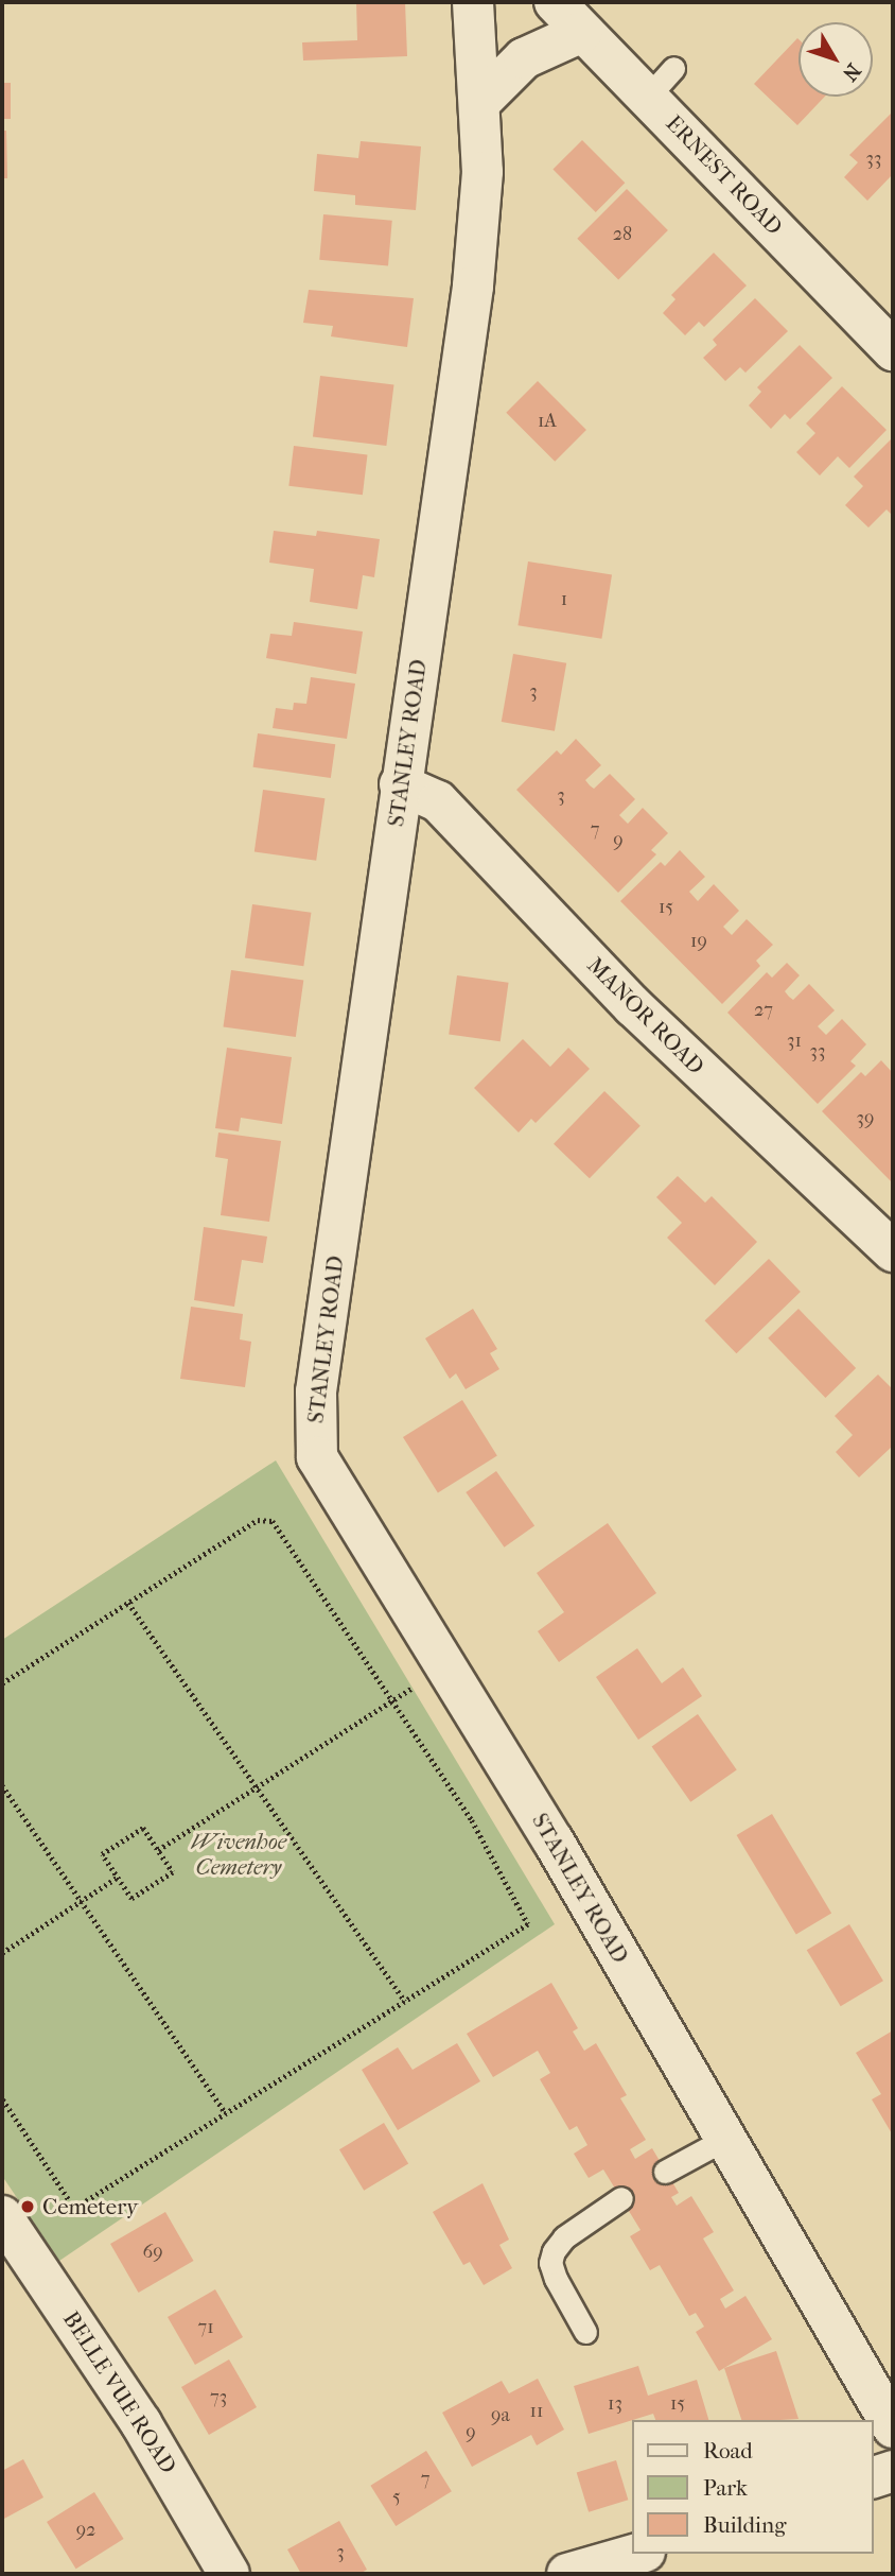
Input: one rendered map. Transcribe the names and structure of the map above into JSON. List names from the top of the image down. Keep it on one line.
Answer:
{"streets":{"street":["ERNEST ROAD","STANLEY ROAD","MANOR ROAD","BELLE VUE ROAD"]},"crossings":[["STANLEY ROAD","MANOR ROAD"]],"parks":["Wivenhoe Cemetery"],"places":["Cemetery"],"house_numbers":["33","28","1A","1","3","3","7","9","15","19","27","31","33","39","69","71","73","13","15","11","9a","9","7","5","92","3"],"legend":["Road","Park","Building"],"north":"bottom right"}
